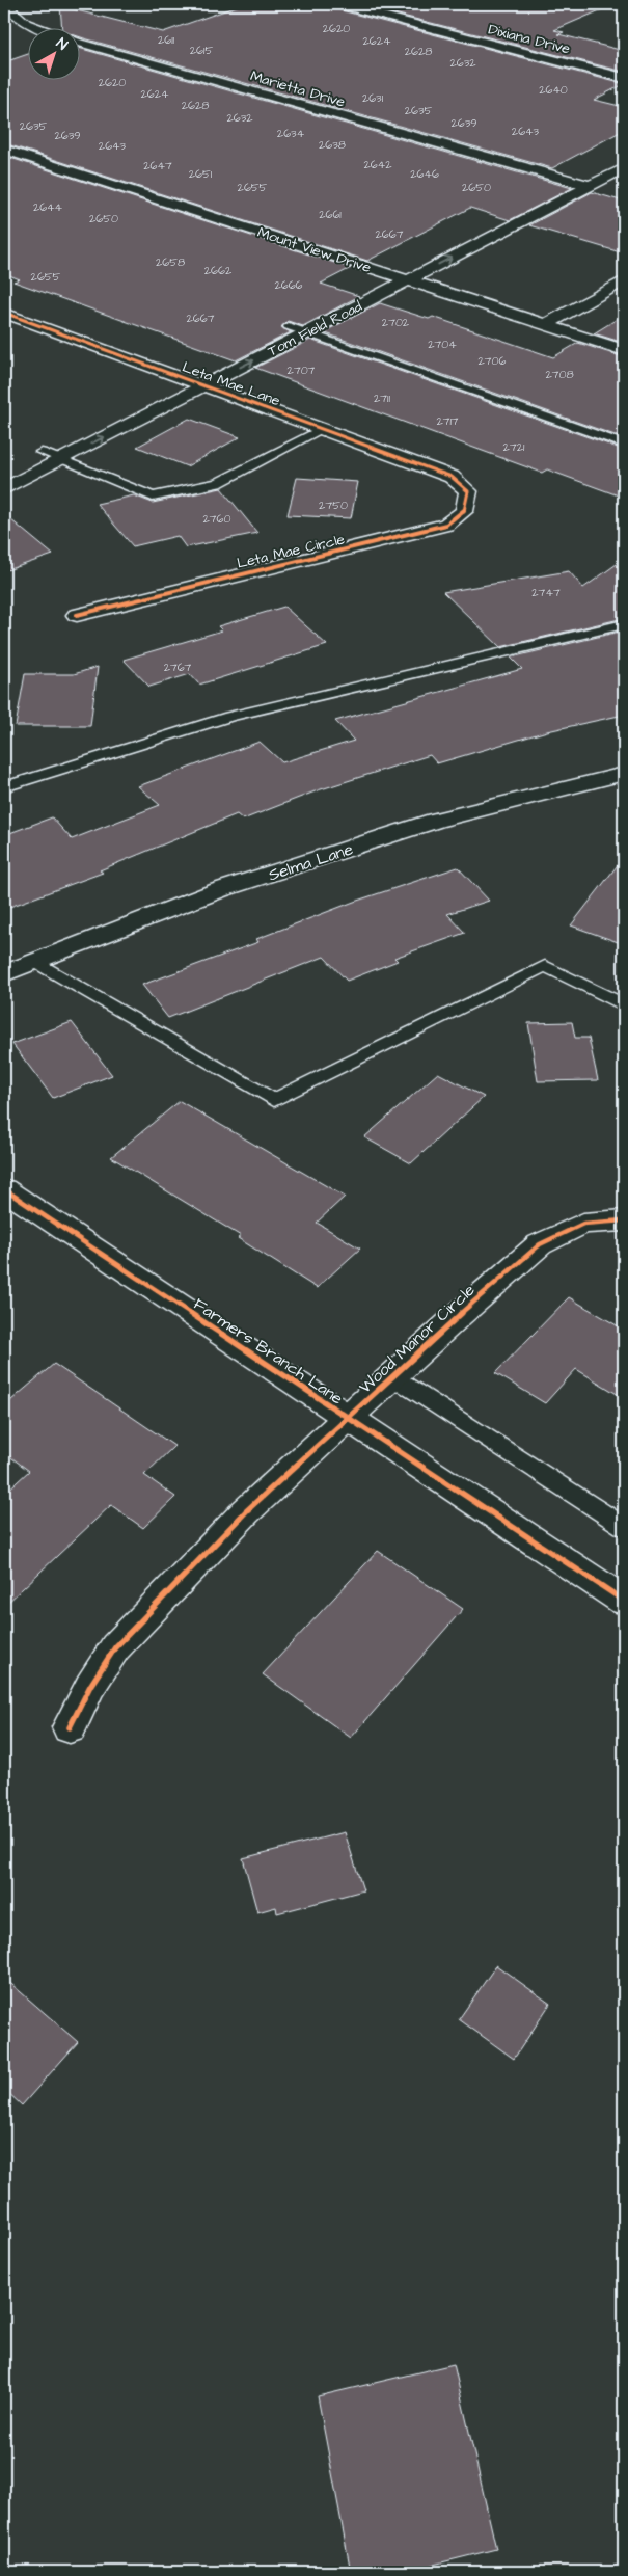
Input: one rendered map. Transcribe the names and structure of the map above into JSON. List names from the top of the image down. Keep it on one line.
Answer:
{"streets":{"street":["Dixiana Drive","Marietta Drive","Mount View Drive","Tom Field Road","Leta Mae Lane","Leta Mae Circle","Selma Lane","Wood Manor Circle","Farmers Branch Lane"]},"crossings":[["Marietta Drive","Tom Field Road"],["Mount View Drive","Tom Field Road"],["Tom Field Road","Leta Mae Lane"],["Leta Mae Lane","Leta Mae Circle"],["Wood Manor Circle","Farmers Branch Lane"]],"house_numbers":["2620","2611","2624","2615","2628","2632","2620","2640","2624","2631","2628","2635","2632","2639","2635","2643","2634","2639","2638","2643","2642","2647","2651","2646","2655","2650","2644","2661","2650","2667","2658","2662","2655","2666","2667","2702","2704","2706","2707","2708","2711","2717","2721","2750","2760","2747","2767"],"north":"top right"}
